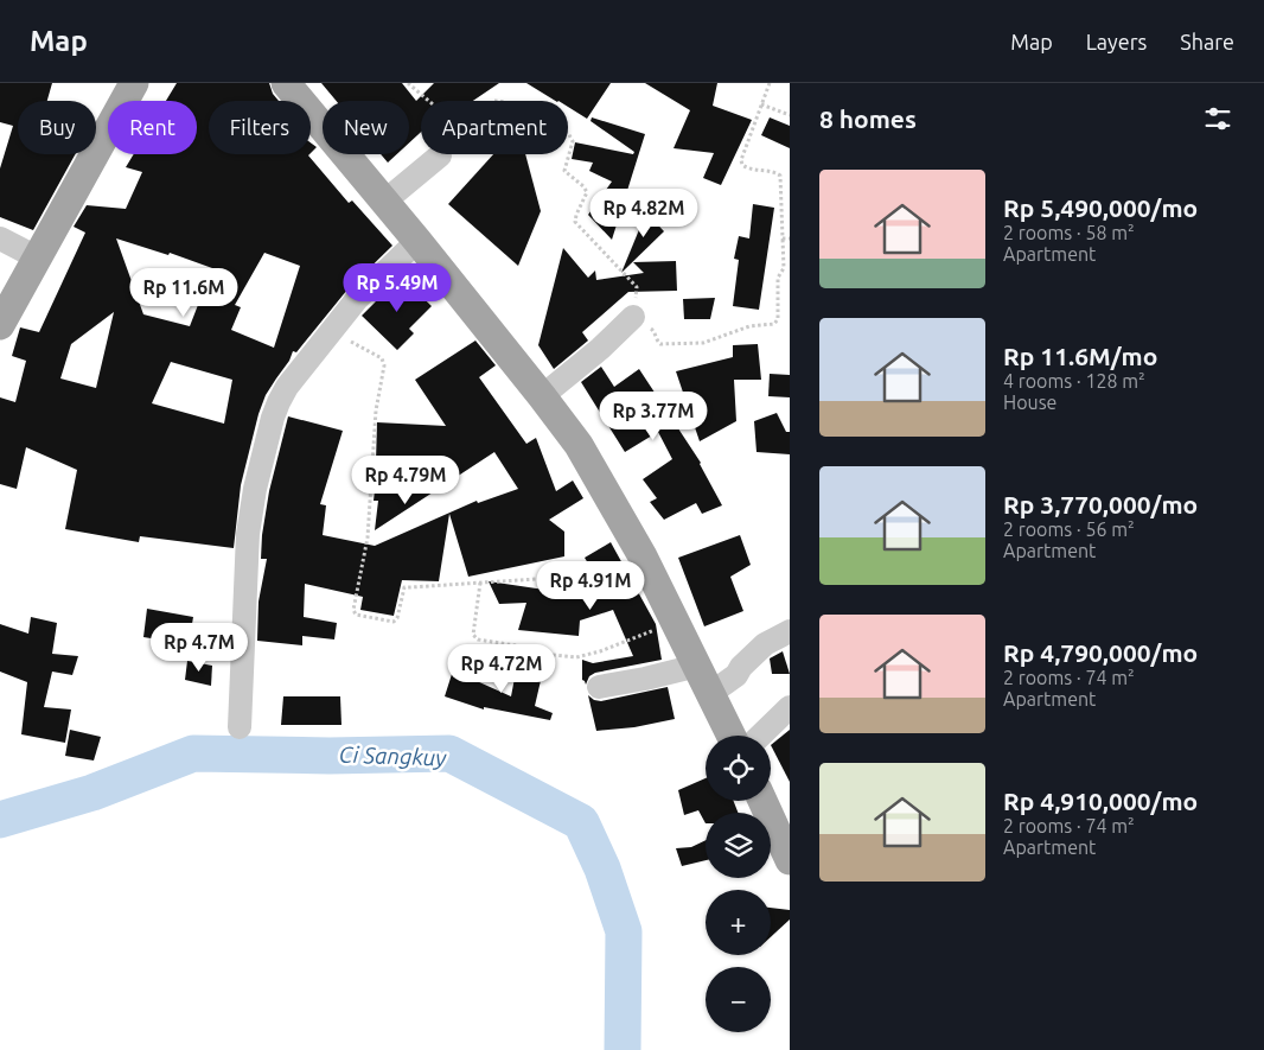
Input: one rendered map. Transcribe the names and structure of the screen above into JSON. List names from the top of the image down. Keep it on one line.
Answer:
{"water":["Ci Sangkuy"],"page":{"header":"Map","nav":["Map","Layers","Share"],"heading":"8 homes","chip":["Buy","Rent","Filters","New","Apartment"],"list":[{"name":"Rp 5,490,000/mo","note":"2 rooms · 58 m² · Apartment"},{"name":"Rp 11.6M/mo","note":"4 rooms · 128 m² · House"},{"name":"Rp 3,770,000/mo","note":"2 rooms · 56 m² · Apartment"},{"name":"Rp 4,790,000/mo","note":"2 rooms · 74 m² · Apartment"},{"name":"Rp 4,910,000/mo","note":"2 rooms · 74 m² · Apartment"}],"price":["Rp 4.82M","Rp 5.49M","Rp 11.6M","Rp 3.77M","Rp 4.79M","Rp 4.91M","Rp 4.7M","Rp 4.72M"],"map_buttons":["+","−"]}}
